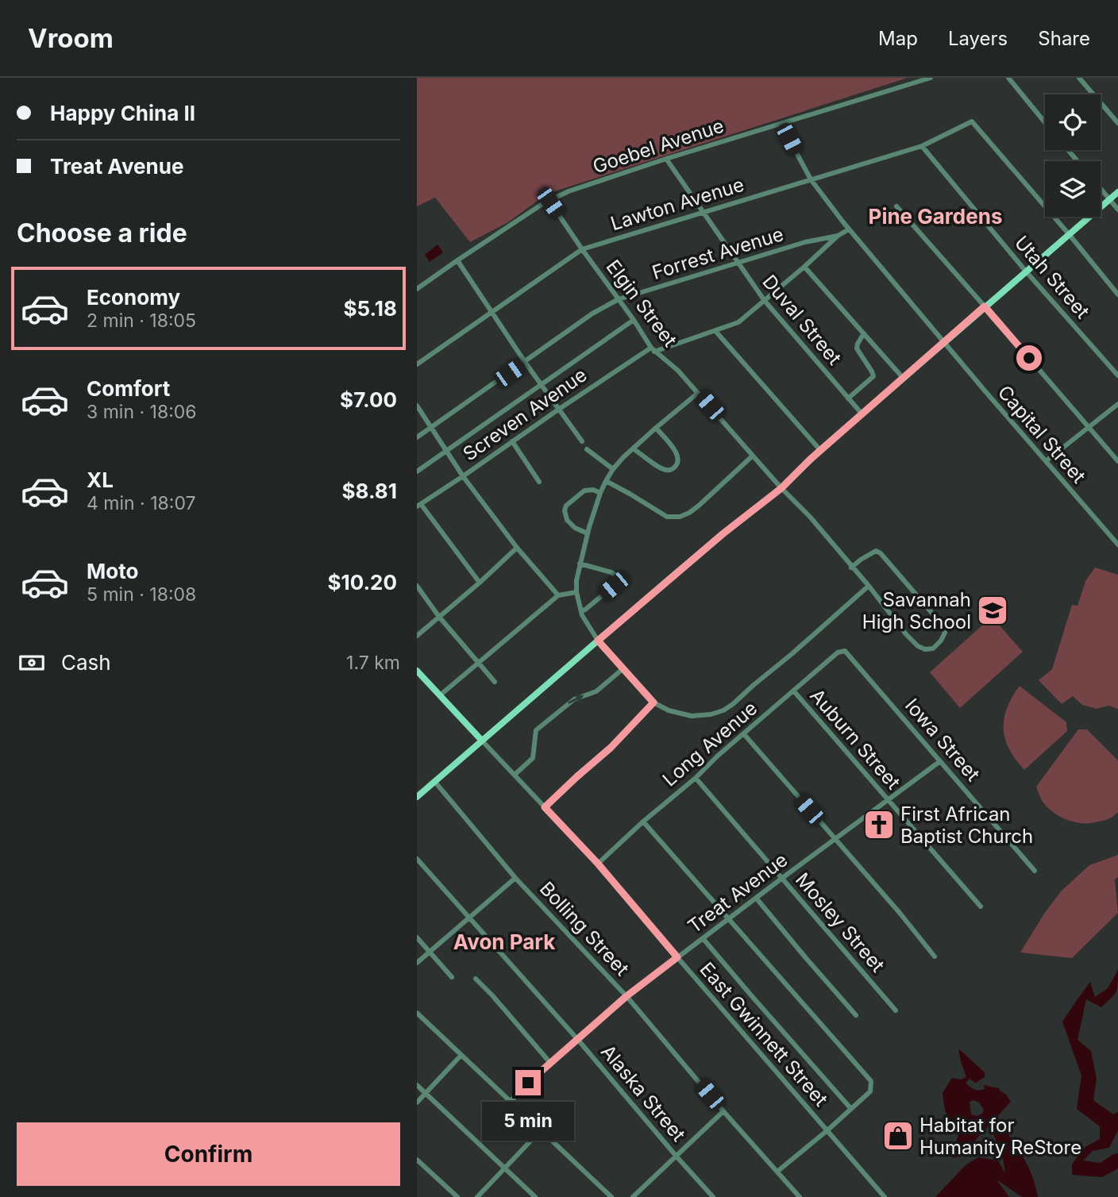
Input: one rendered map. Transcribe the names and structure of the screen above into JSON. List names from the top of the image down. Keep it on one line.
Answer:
{"streets":{"main road":["East Gwinnett Street"],"street":["Goebel Avenue","Lawton Avenue","Forrest Avenue","Utah Street","Elgin Street","Duval Street","Screven Avenue","Capital Street","Auburn Street","Iowa Street","Long Avenue","Treat Avenue","Mosley Street","Bolling Street","Alaska Street"]},"crossings":[["Goebel Avenue","Elgin Street"],["Goebel Avenue","Duval Street"],["Goebel Avenue","Capital Street"],["Lawton Avenue","Utah Street"],["Lawton Avenue","Elgin Street"],["Lawton Avenue","Duval Street"],["Lawton Avenue","Capital Street"],["Forrest Avenue","Elgin Street"],["Forrest Avenue","Duval Street"],["Forrest Avenue","Screven Avenue"],["Elgin Street","Screven Avenue"],["Duval Street","Screven Avenue"],["Screven Avenue","Capital Street"],["Auburn Street","Long Avenue"],["Auburn Street","Treat Avenue"],["Iowa Street","Long Avenue"],["Iowa Street","Treat Avenue"],["Long Avenue","Mosley Street"],["Long Avenue","East Gwinnett Street"],["Treat Avenue","Mosley Street"],["Treat Avenue","Bolling Street"],["Treat Avenue","East Gwinnett Street"],["Treat Avenue","Alaska Street"]],"districts":["Pine Gardens","Avon Park"],"places":{"school or university":["Savannah High School"],"church":["First African Baptist Church"],"shop":["Habitat for Humanity ReStore"]},"page":{"header":"Vroom","nav":["Map","Layers","Share"],"banner":["Happy China II","Treat Avenue"],"heading":"Choose a ride","list":[{"name":"Economy","note":"2 min · 18:05","value":"$5.18"},{"name":"Comfort","note":"3 min · 18:06","value":"$7.00"},{"name":"XL","note":"4 min · 18:07","value":"$8.81"},{"name":"Moto","note":"5 min · 18:08","value":"$10.20"}],"pay":["Cash","1.7 km"],"bubble":"5 min","buttons":"Confirm"}}
